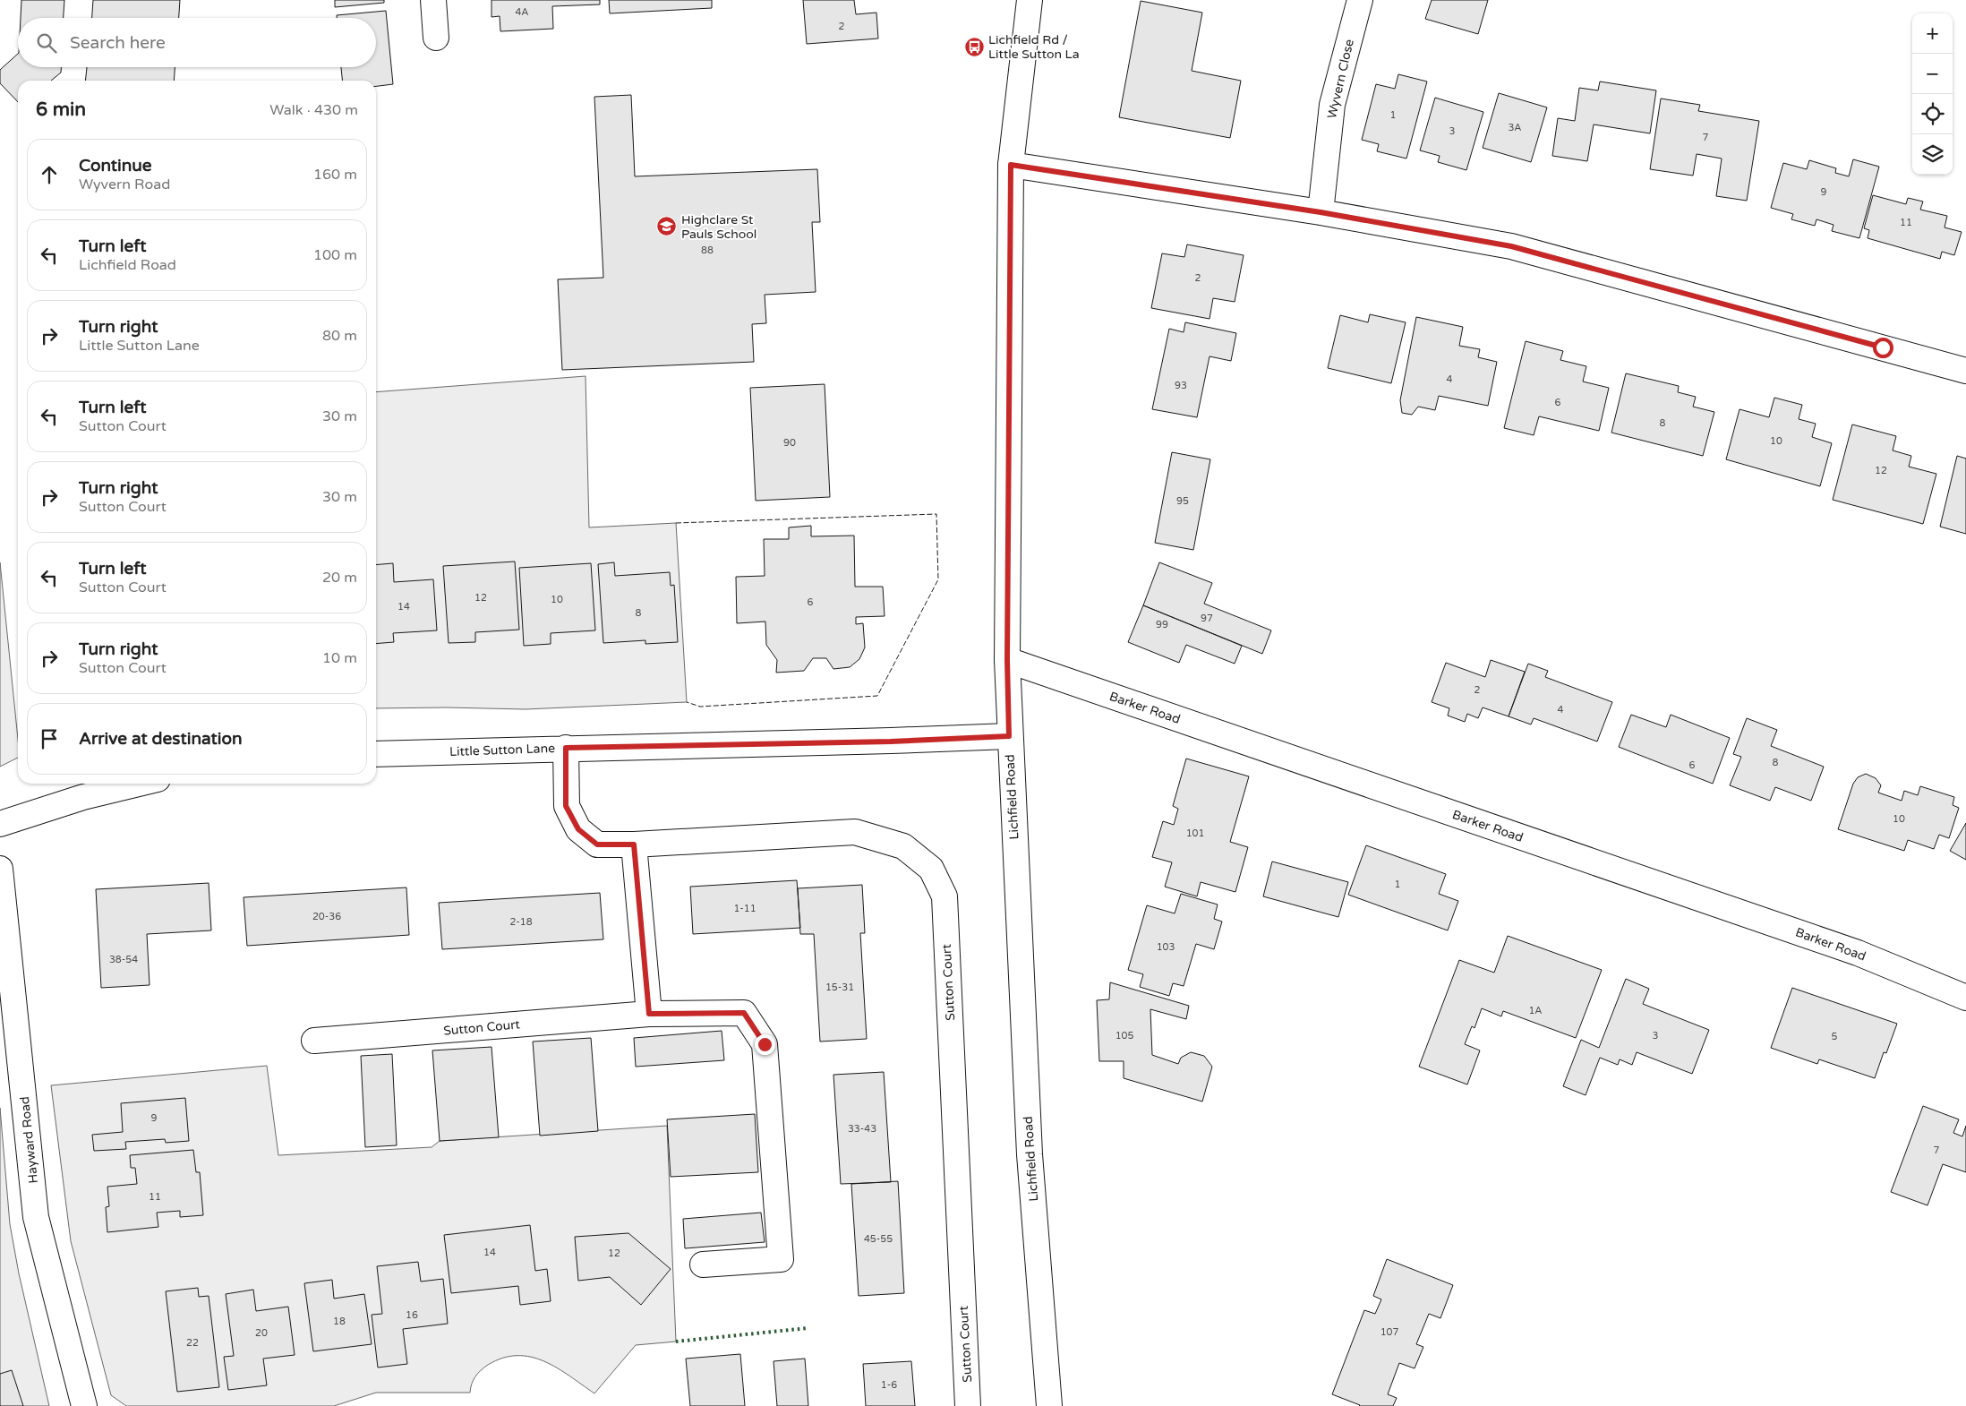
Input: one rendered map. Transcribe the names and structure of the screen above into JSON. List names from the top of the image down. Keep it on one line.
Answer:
{"streets":{"street":["Wyvern Close","Barker Road","Little Sutton Lane","Lichfield Road","Sutton Court","Hayward Road"]},"crossings":[["Barker Road","Lichfield Road"],["Little Sutton Lane","Lichfield Road"],["Little Sutton Lane","Sutton Court"]],"places":{"bus stop":["Lichfield Rd / Little Sutton La"],"school or university":["Highclare St Pauls School"]},"house_numbers":["4A","2","1","3A","3","7","9","11","88","2","4","93","6","8","10","90","12","95","12","10","6","14","8","97","99","2","4","8","6","10","101","1","1-11","20-36","2-18","103","38-54","15-31","1A","105","3","5","9","33-43","7","11","45-55","14","12","16","18","107","20","22","1-6"],"page":{"map_buttons":["+","−"],"search":"Search here","heading":["6 min","Walk · 430 m"],"list":[["Continue","Wyvern Road","160 m"],["Turn left","Lichfield Road","100 m"],["Turn right","Little Sutton Lane","80 m"],["Turn left","Sutton Court","30 m"],["Turn right","Sutton Court","30 m"],["Turn left","Sutton Court","20 m"],["Turn right","Sutton Court","10 m"],"Arrive at destination"]}}
